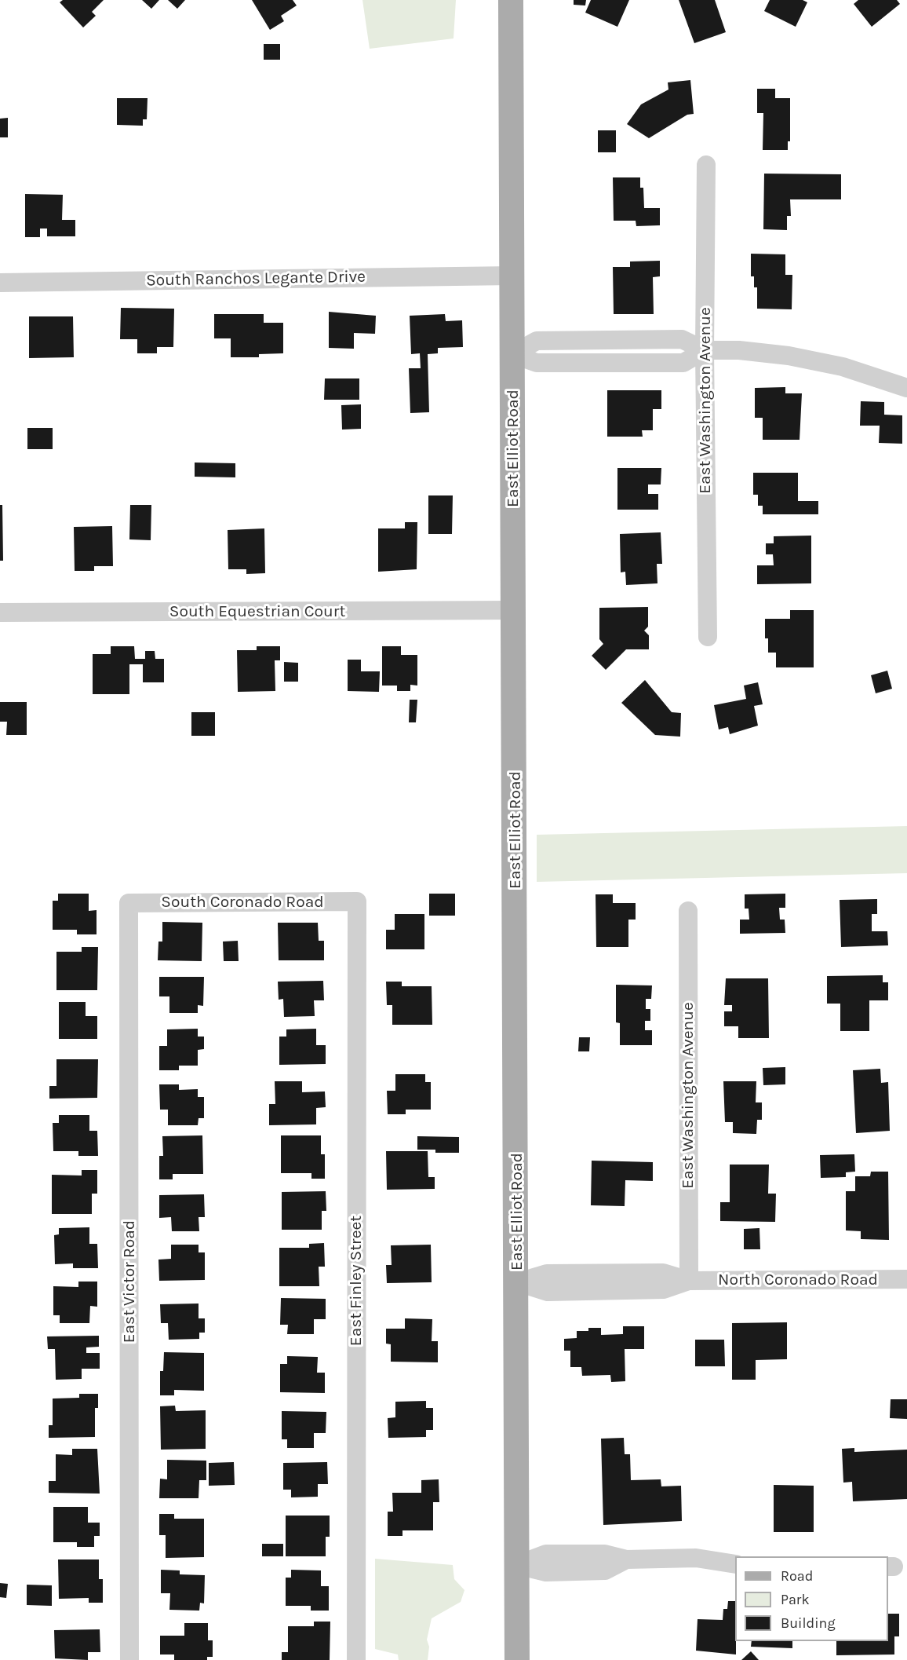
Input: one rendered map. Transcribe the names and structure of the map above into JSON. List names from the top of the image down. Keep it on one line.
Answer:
{"streets":{"main road":["East Elliot Road"],"street":["South Ranchos Legante Drive","East Washington Avenue","South Equestrian Court","South Coronado Road","North Coronado Road","East Finley Street","East Victor Road"]},"crossings":[["South Ranchos Legante Drive","East Elliot Road"],["East Washington Avenue","North Coronado Road"],["East Elliot Road","South Equestrian Court"],["East Elliot Road","North Coronado Road"],["South Coronado Road","East Finley Street"],["South Coronado Road","East Victor Road"]],"legend":["Road","Park","Building"]}
